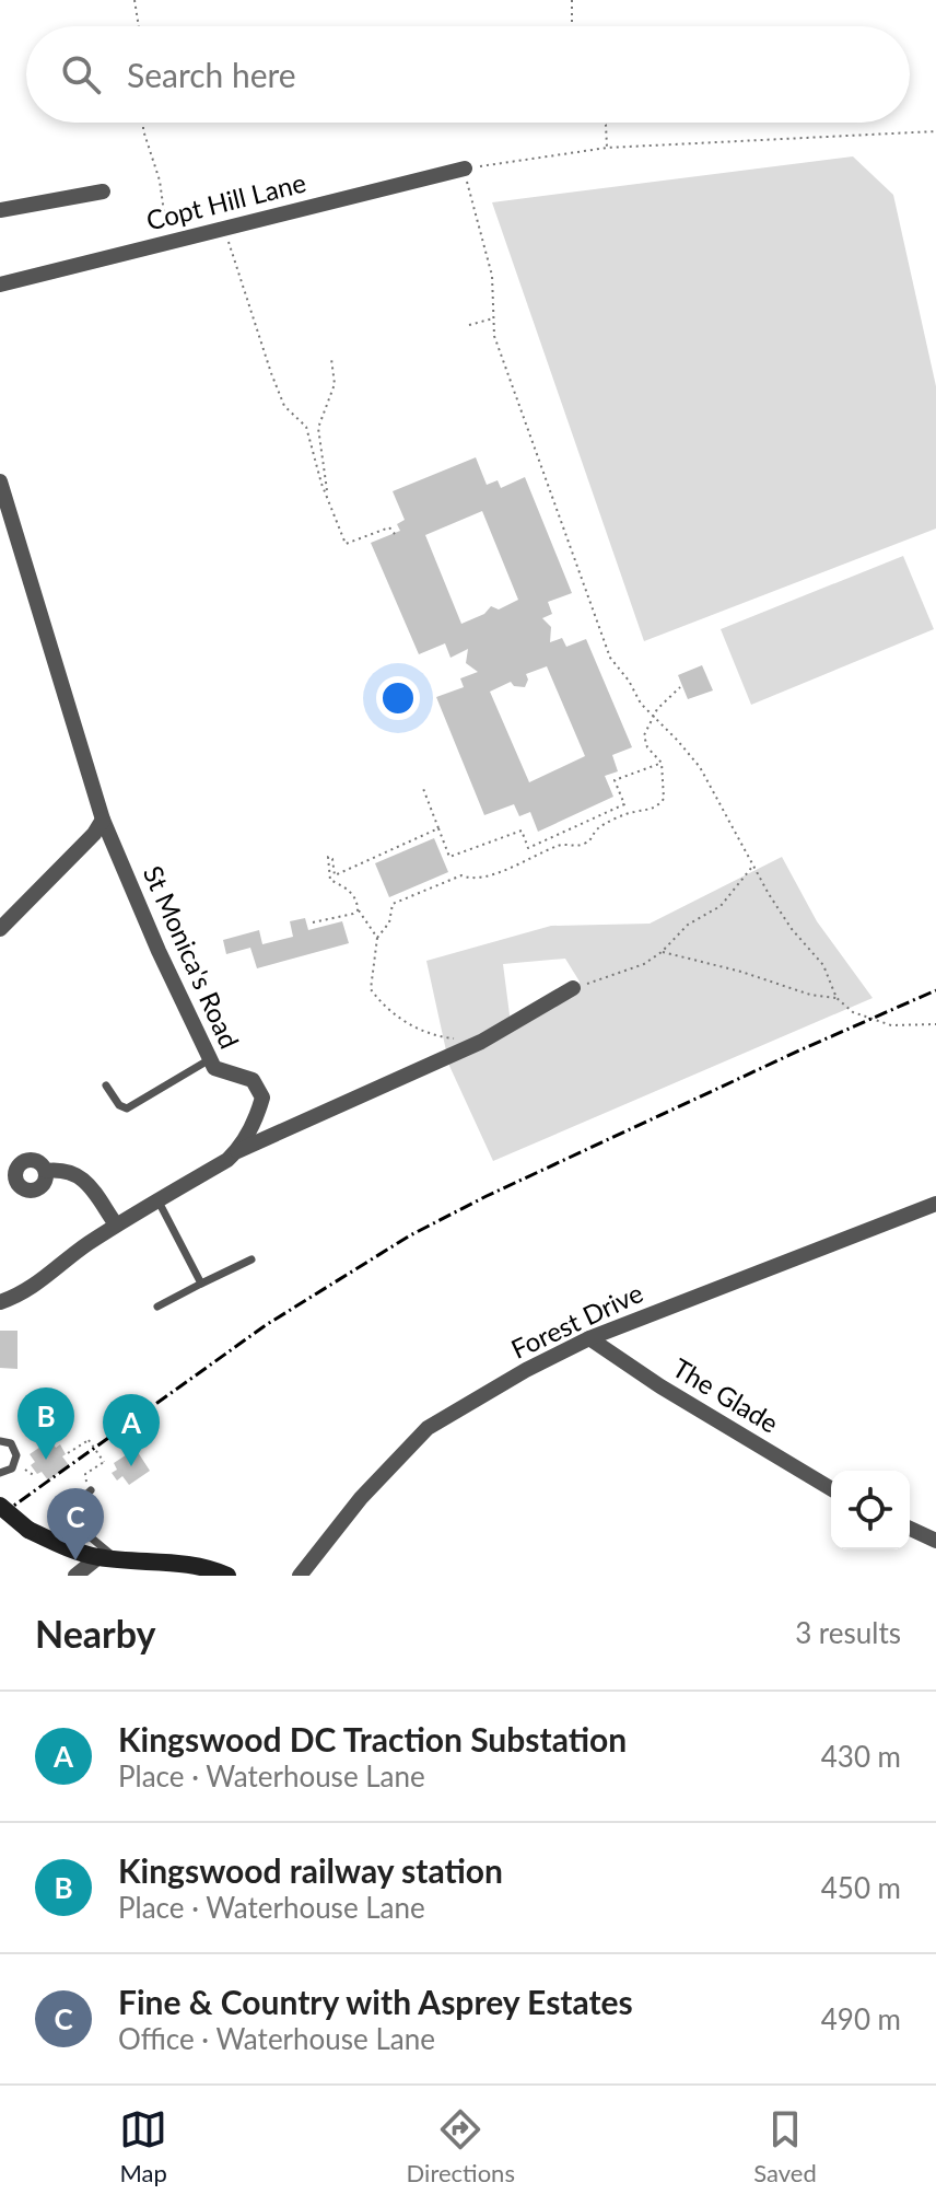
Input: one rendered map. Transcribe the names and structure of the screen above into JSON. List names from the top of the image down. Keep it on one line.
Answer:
{"streets":{"street":["Copt Hill Lane","St Monica's Road","Forest Drive","The Glade"]},"crossings":[["Forest Drive","The Glade"]],"page":{"search":"Search here","pins":["B","A","C"],"heading":["Nearby","3 results"],"list":[{"mark":"A","name":"Kingswood DC Traction Substation","note":"Place · Waterhouse Lane","value":"430 m"},{"mark":"B","name":"Kingswood railway station","note":"Place · Waterhouse Lane","value":"450 m"},{"mark":"C","name":"Fine & Country with Asprey Estates","note":"Office · Waterhouse Lane","value":"490 m"}],"nav":["Map","Directions","Saved"]}}
